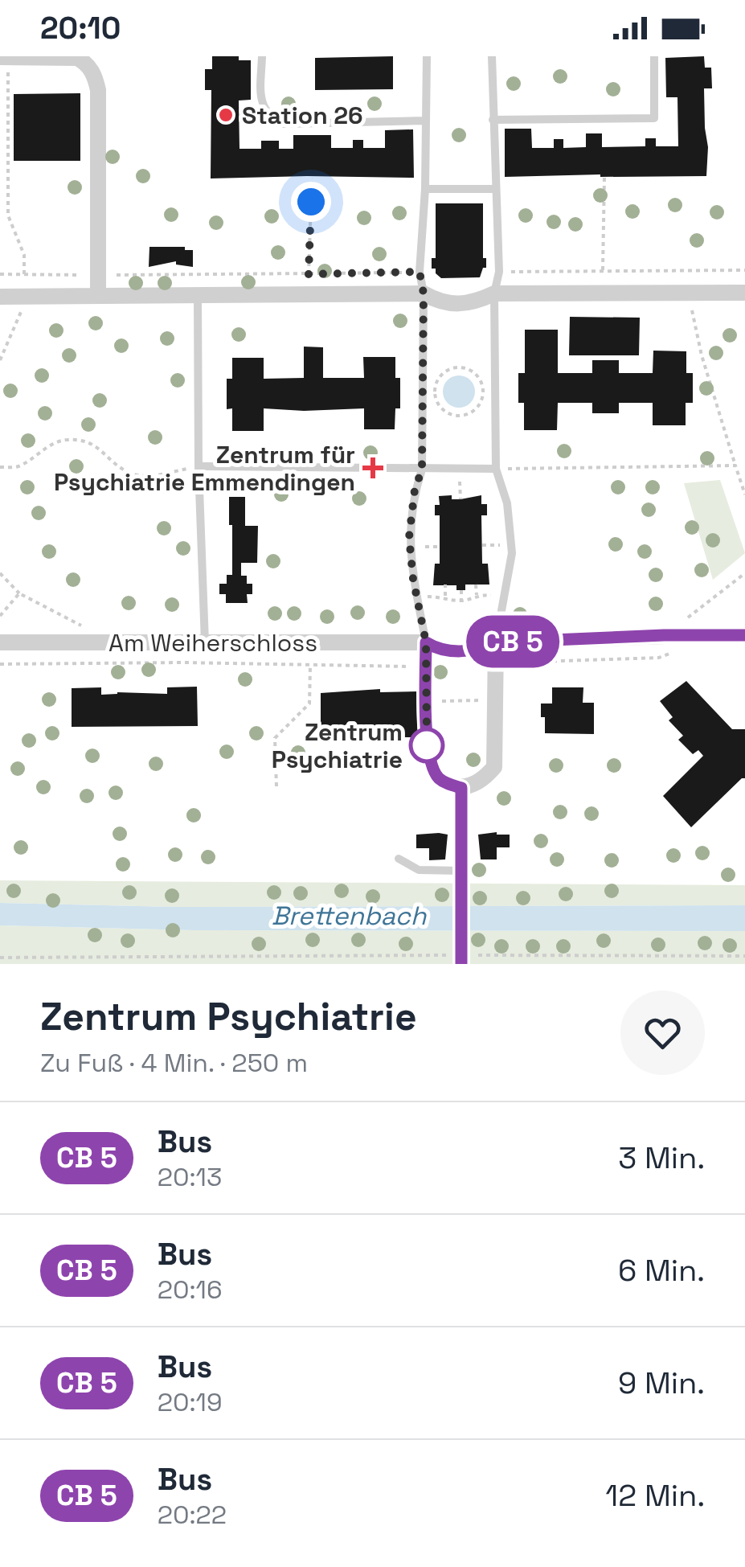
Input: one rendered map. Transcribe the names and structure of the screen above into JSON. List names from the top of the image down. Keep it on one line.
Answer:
{"streets":{"street":["Am Weiherschloss"]},"water":["Brettenbach"],"places":{"other":["Station 26","Zentrum Psychiatrie"],"health":["Zentrum für Psychiatrie Emmendingen"]},"page":{"status":"20:10","on_map":"CB 5","heading":["Zentrum Psychiatrie","Zu Fuß · 4 Min. · 250 m"],"list":[{"mark":"CB 5","name":"Bus","note":"20:13","value":"3 Min."},{"mark":"CB 5","name":"Bus","note":"20:16","value":"6 Min."},{"mark":"CB 5","name":"Bus","note":"20:19","value":"9 Min."},{"mark":"CB 5","name":"Bus","note":"20:22","value":"12 Min."}]}}
